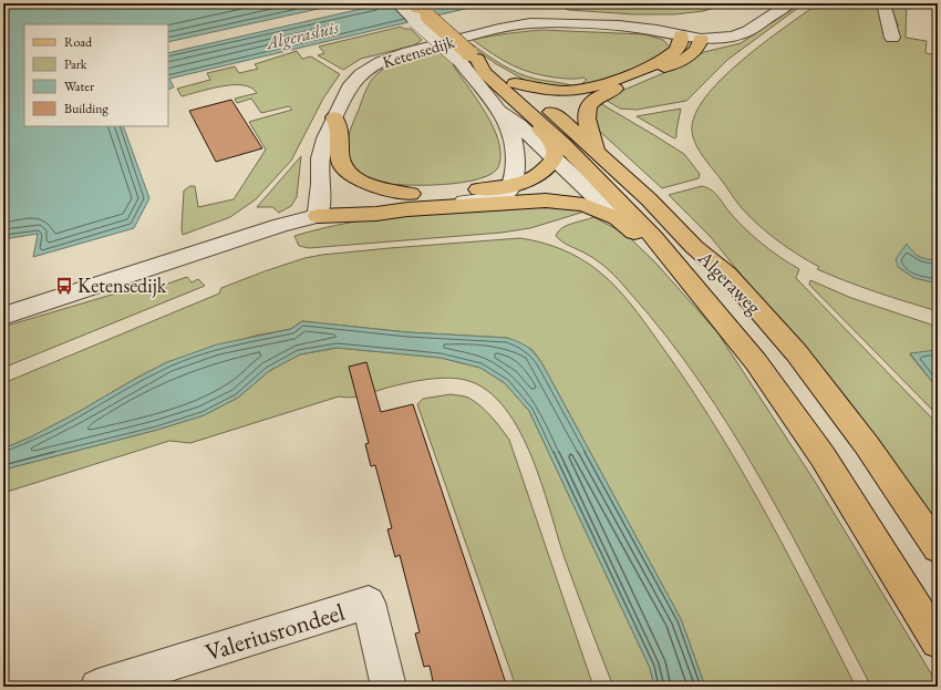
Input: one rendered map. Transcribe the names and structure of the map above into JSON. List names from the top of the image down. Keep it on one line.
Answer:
{"streets":{"main road":["Algeraweg"],"street":["Ketensedijk","Valeriusrondeel"]},"water":["Algerasluis"],"places":{"bus stop":["Ketensedijk"]},"legend":["Road","Park","Water","Building"]}
